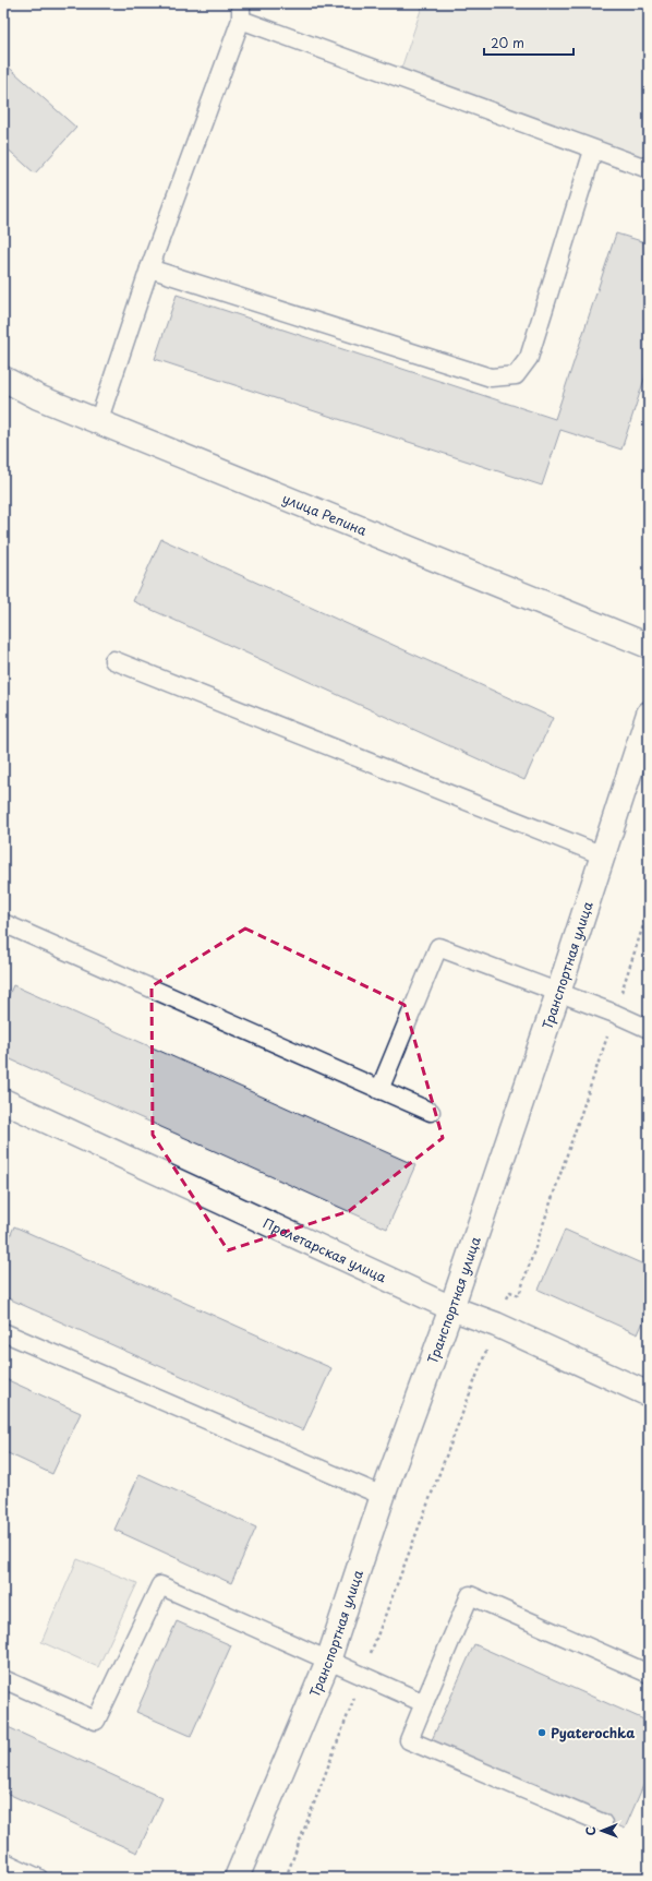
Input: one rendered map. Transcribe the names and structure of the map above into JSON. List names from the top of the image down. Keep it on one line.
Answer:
{"streets":{"street":["улица Репина","Транспортная улица","Пролетарская улица"]},"crossings":[["Транспортная улица","Пролетарская улица"]],"places":["Pyaterochka"],"scale_bar":"20 m","north":"left"}
